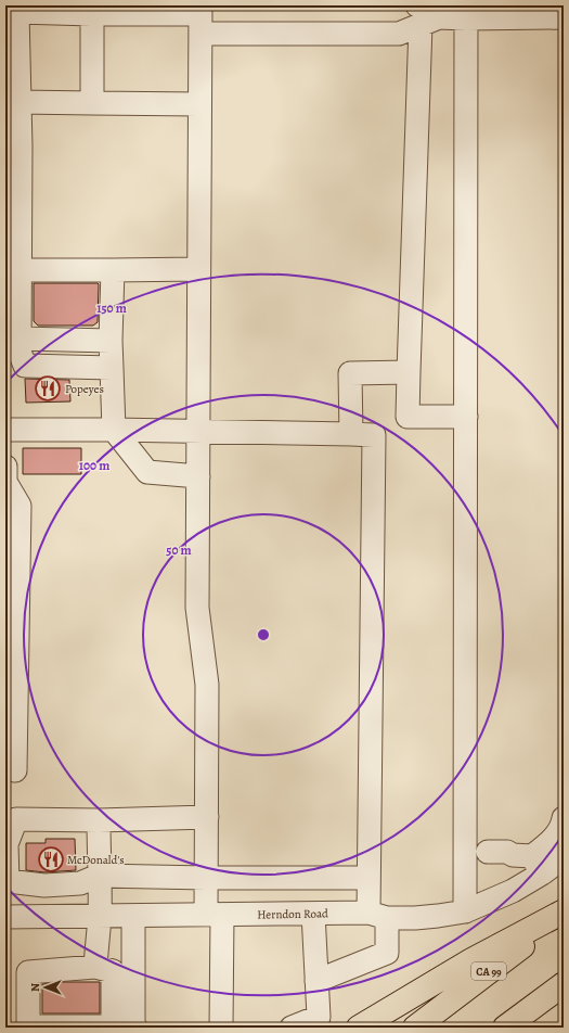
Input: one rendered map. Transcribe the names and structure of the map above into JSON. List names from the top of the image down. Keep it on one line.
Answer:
{"streets":{"highway":["CA 99"],"street":["Herndon Road"]},"places":{"restaurant":["Popeyes","McDonald's"]},"north":"left","rings":["150 m","100 m","50 m"]}
